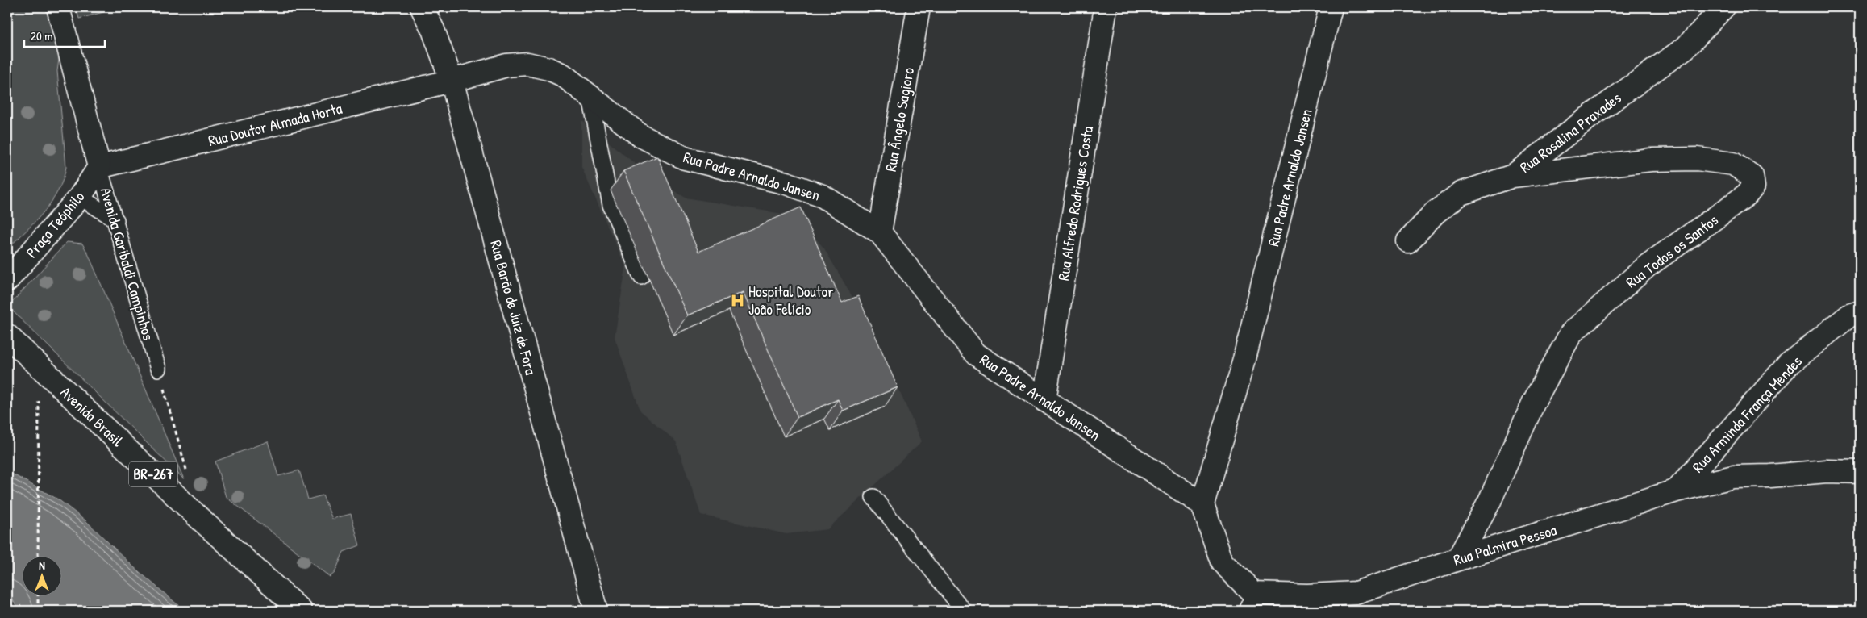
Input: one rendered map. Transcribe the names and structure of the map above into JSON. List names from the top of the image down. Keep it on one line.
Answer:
{"streets":{"main road":["Rua Ângelo Sagioro","Rua Doutor Almada Horta","Rua Rosalina Praxades","Rua Padre Arnaldo Jansen","Rua Alfredo Rodrigues Costa","Praça Teóphilo","Rua Todos os Santos","Avenida Garibaldi Campinhos","Rua Barão de Juiz de Fora","Rua Arminda França Mendes","Avenida Brasil","BR-267","Rua Palmira Pessoa"]},"crossings":[["Rua Ângelo Sagioro","Rua Padre Arnaldo Jansen"],["Rua Doutor Almada Horta","Rua Padre Arnaldo Jansen"],["Rua Doutor Almada Horta","Praça Teóphilo"],["Rua Doutor Almada Horta","Avenida Garibaldi Campinhos"],["Rua Doutor Almada Horta","Rua Barão de Juiz de Fora"],["Rua Rosalina Praxades","Rua Todos os Santos"],["Rua Padre Arnaldo Jansen","Rua Alfredo Rodrigues Costa"],["Rua Padre Arnaldo Jansen","Rua Barão de Juiz de Fora"],["Rua Padre Arnaldo Jansen","Rua Palmira Pessoa"],["Praça Teóphilo","Avenida Garibaldi Campinhos"],["Rua Todos os Santos","Rua Palmira Pessoa"],["Rua Arminda França Mendes","Rua Palmira Pessoa"]],"places":{"hospital":["Hospital Doutor João Felício"]},"scale_bar":"20 m","north":"top"}
